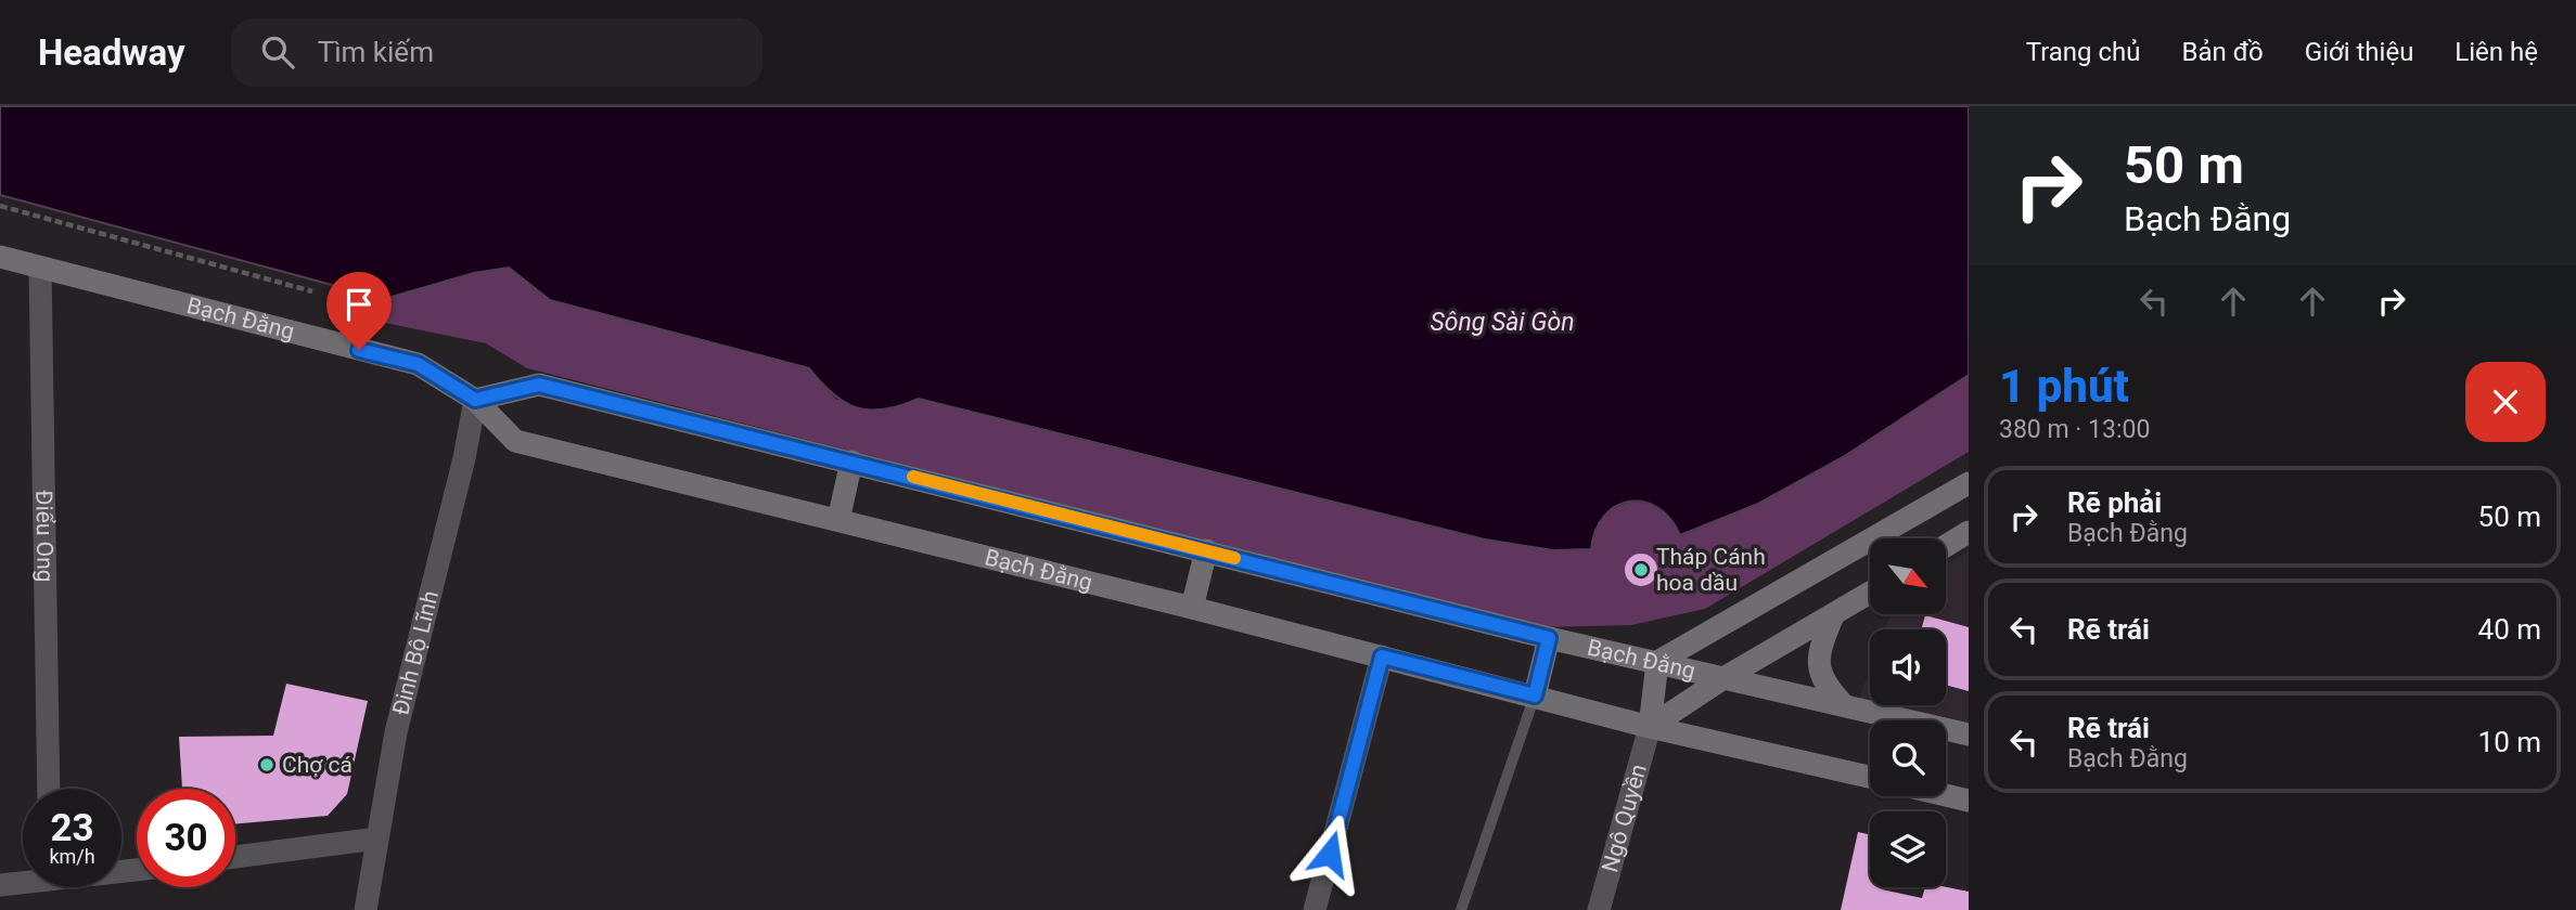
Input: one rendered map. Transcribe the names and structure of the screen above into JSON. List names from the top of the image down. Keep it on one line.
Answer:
{"streets":{"street":["Bạch Đằng","Điểu Ong","Đinh Bộ Lĩnh","Ngô Quyền"]},"crossings":[["Bạch Đằng","Điểu Ong"],["Bạch Đằng","Đinh Bộ Lĩnh"],["Bạch Đằng","Ngô Quyền"]],"water":["Sông Sài Gòn"],"places":["Tháp Cánh hoa dầu","Chợ cá"],"north":"bottom right","page":{"header":"Headway","search":"Tìm kiếm","nav":["Trang chủ","Bản đồ","Giới thiệu","Liên hệ"],"turn":["50 m","Bạch Đằng"],"heading":["1 phút","380 m · 13:00"],"list":[{"name":"Rẽ phải","note":"Bạch Đằng","value":"50 m"},{"name":"Rẽ trái","value":"40 m"},{"name":"Rẽ trái","note":"Bạch Đằng","value":"10 m"}],"speed":"23 km/h","limit":"30"}}
